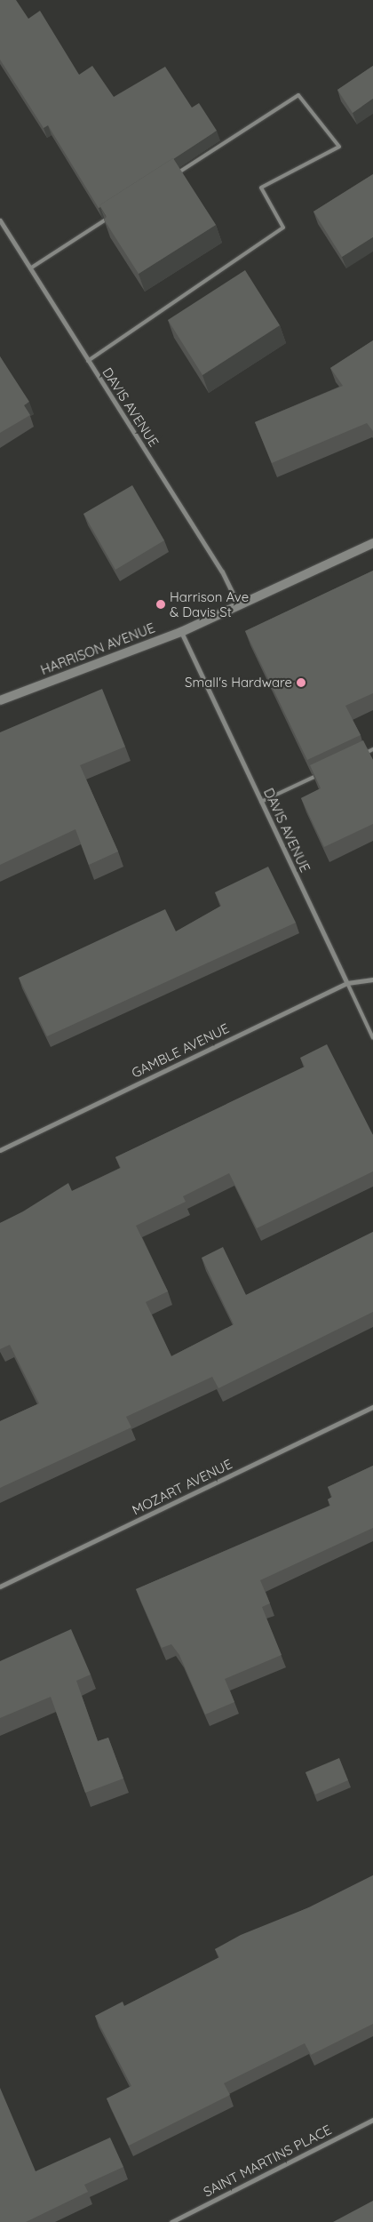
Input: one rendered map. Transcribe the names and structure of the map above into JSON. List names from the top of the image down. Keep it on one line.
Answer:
{"streets":{"main road":["HARRISON AVENUE"],"street":["DAVIS AVENUE","GAMBLE AVENUE","MOZART AVENUE","SAINT MARTINS PLACE"]},"crossings":[["DAVIS AVENUE","HARRISON AVENUE"],["DAVIS AVENUE","GAMBLE AVENUE"]],"places":["Harrison Ave & Davis St","Small's Hardware"]}
